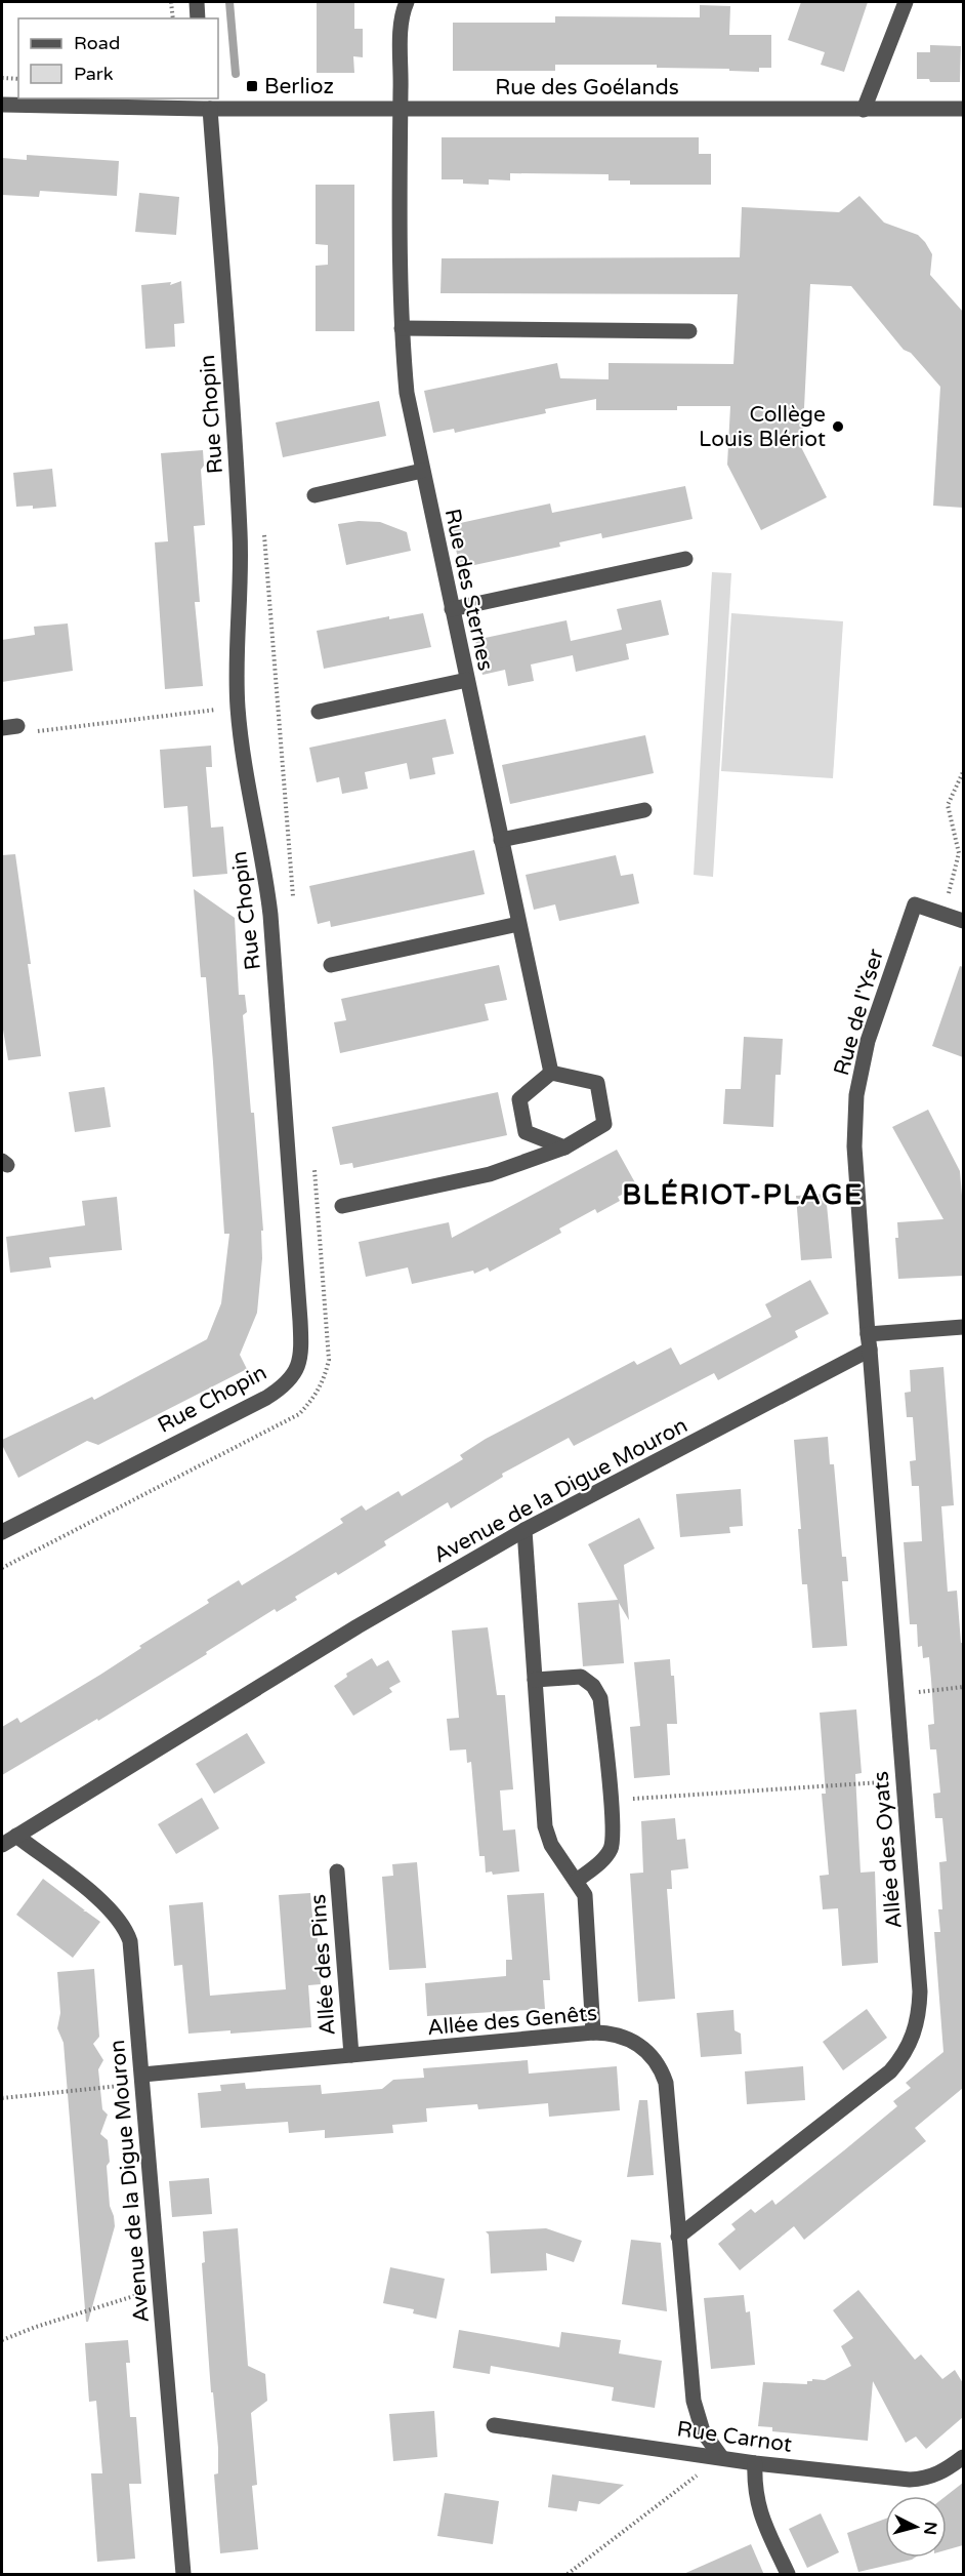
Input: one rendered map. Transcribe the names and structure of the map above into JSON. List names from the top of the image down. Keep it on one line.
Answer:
{"streets":{"street":["Rue des Goélands","Rue Chopin","Rue des Sternes","Rue de l'Yser","Avenue de la Digue Mouron","Allée des Oyats","Allée des Pins","Allée des Genêts","Rue Carnot"]},"crossings":[["Rue des Goélands","Rue Chopin"],["Rue des Goélands","Rue des Sternes"],["Rue de l'Yser","Avenue de la Digue Mouron"],["Rue de l'Yser","Allée des Oyats"],["Avenue de la Digue Mouron","Allée des Oyats"],["Avenue de la Digue Mouron","Allée des Genêts"],["Allée des Oyats","Allée des Genêts"],["Allée des Pins","Allée des Genêts"],["Allée des Genêts","Rue Carnot"]],"districts":["BLÉRIOT-PLAGE"],"places":{"transit":["Berlioz"],"other":["Collège Louis Blériot"]},"legend":["Road","Park"],"north":"right"}
